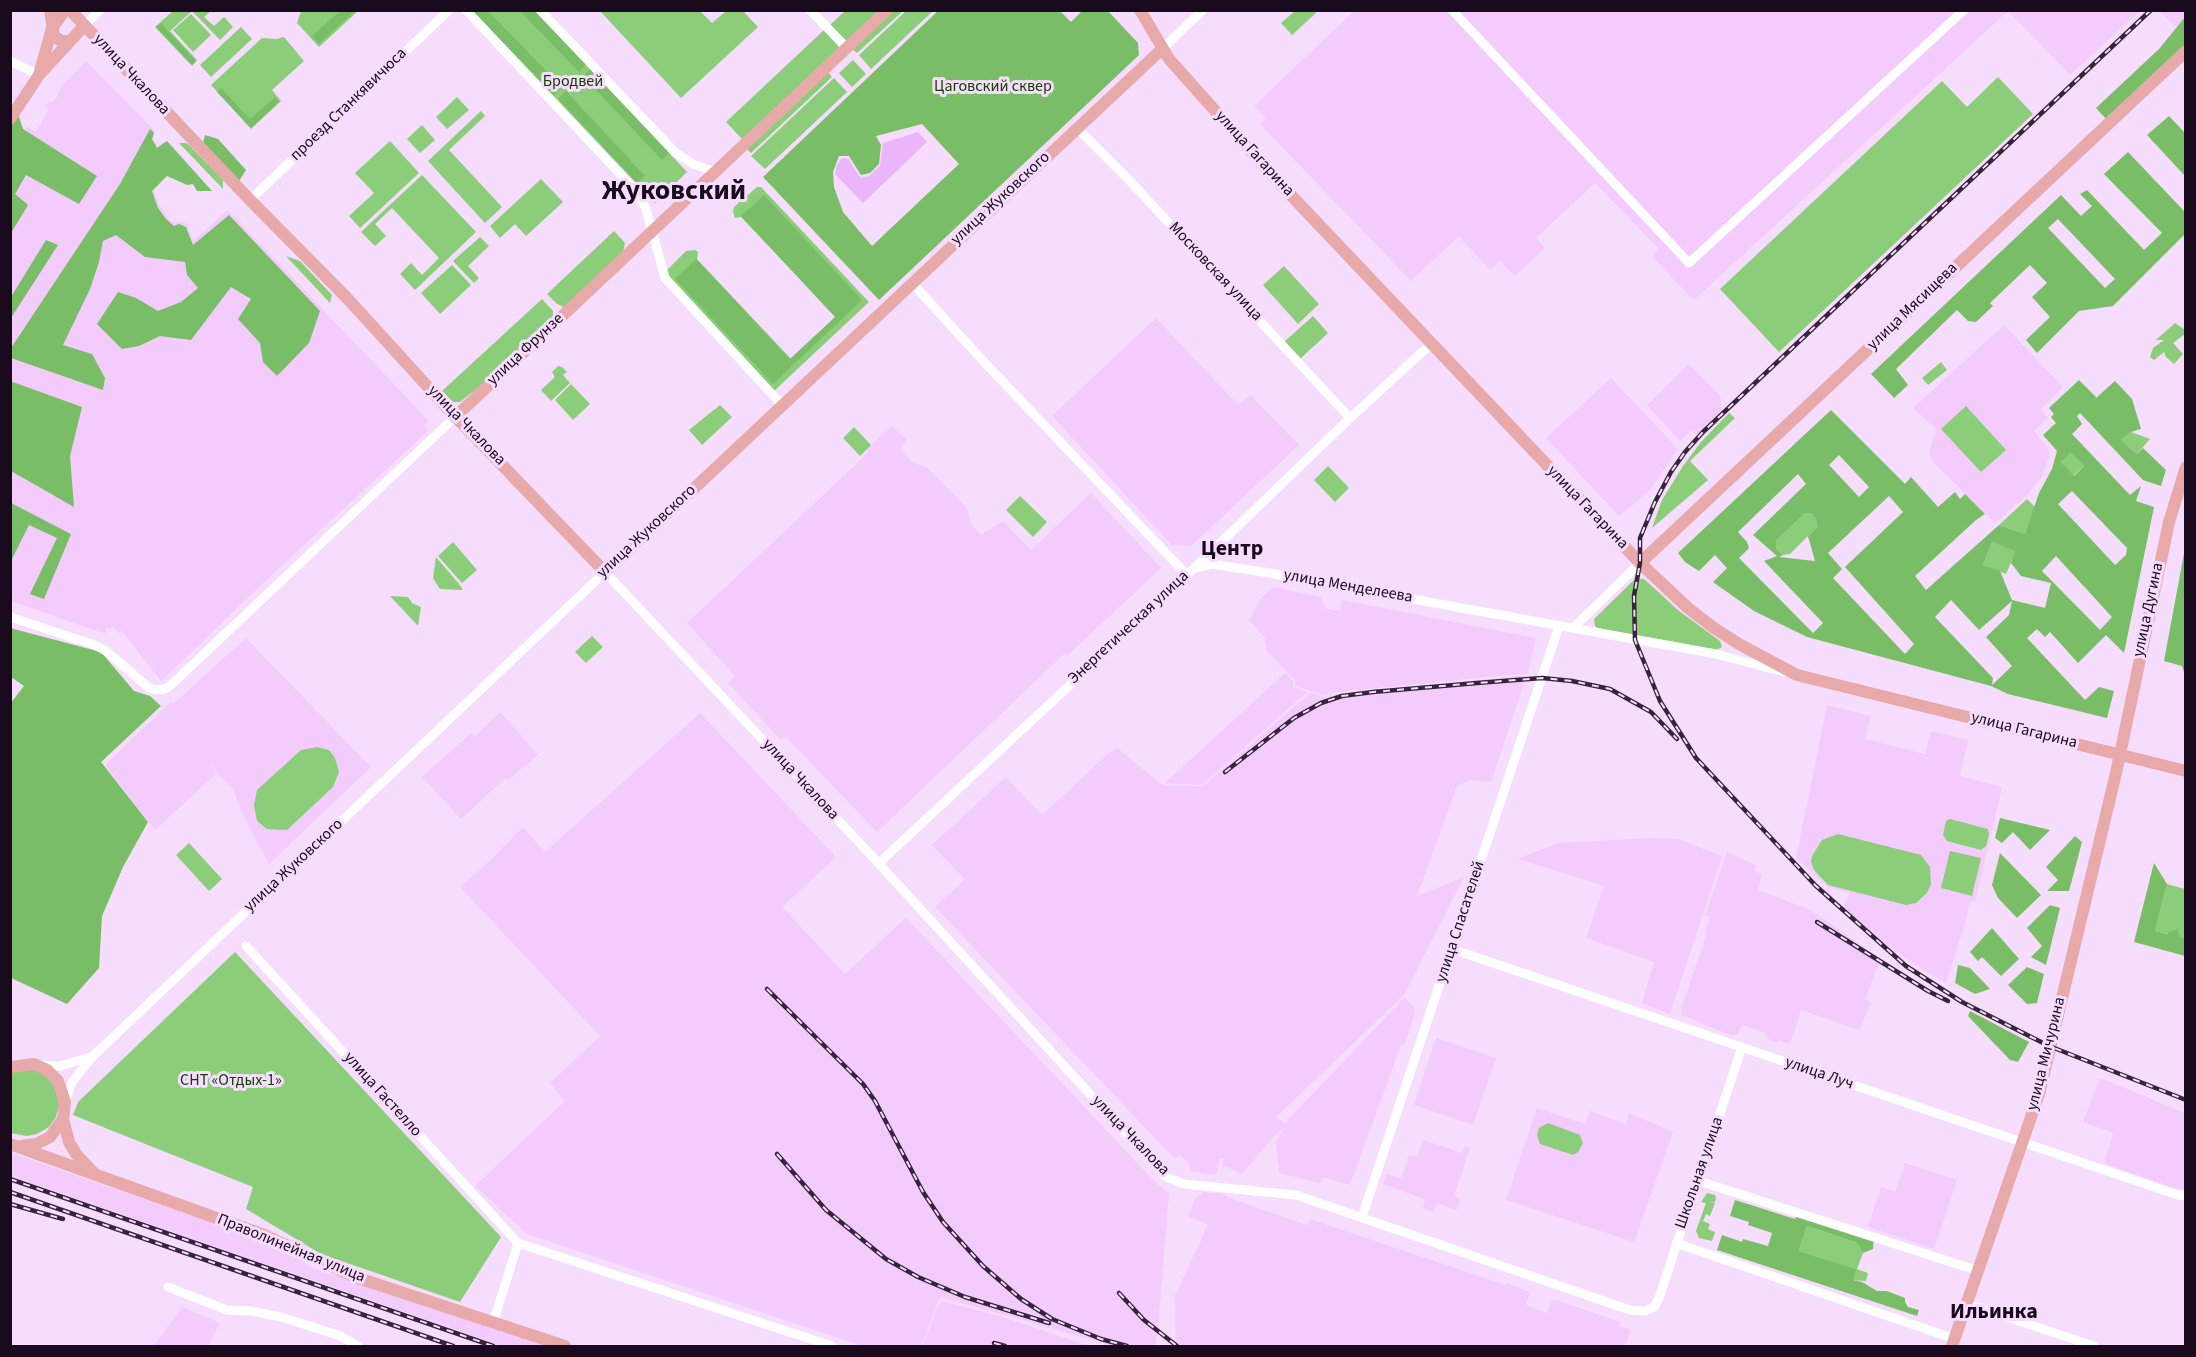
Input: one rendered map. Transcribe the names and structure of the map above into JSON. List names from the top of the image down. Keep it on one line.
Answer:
{"streets":{"main road":["улица Чкалова","улица Гагарина","улица Жуковского","улица Мясищева","улица Фрунзе","улица Дугина","улица Мичурина","Праволинейная улица"],"street":["проезд Станкявичюса","Московская улица","улица Менделеева","Энергетическая улица","улица Спасателей","улица Луч","улица Гастелло","Школьная улица"]},"crossings":[["улица Чкалова","проезд Станкявичюса"],["улица Чкалова","улица Жуковского"],["улица Чкалова","улица Фрунзе"],["улица Чкалова","Энергетическая улица"],["улица Чкалова","улица Спасателей"],["улица Чкалова","Школьная улица"],["улица Гагарина","улица Жуковского"],["улица Гагарина","улица Мясищева"],["улица Гагарина","улица Менделеева"],["улица Гагарина","улица Дугина"],["улица Гагарина","Энергетическая улица"],["улица Гагарина","улица Мичурина"],["улица Жуковского","Московская улица"],["Московская улица","Энергетическая улица"],["улица Менделеева","Энергетическая улица"],["улица Менделеева","улица Спасателей"],["улица Дугина","улица Мичурина"],["улица Спасателей","улица Луч"],["улица Мичурина","улица Луч"],["улица Луч","Школьная улица"]],"districts":["Жуковский","Центр","Ильинка"],"parks":["Бродвей","Цаговский сквер","СНТ «Отдых-1»"]}
